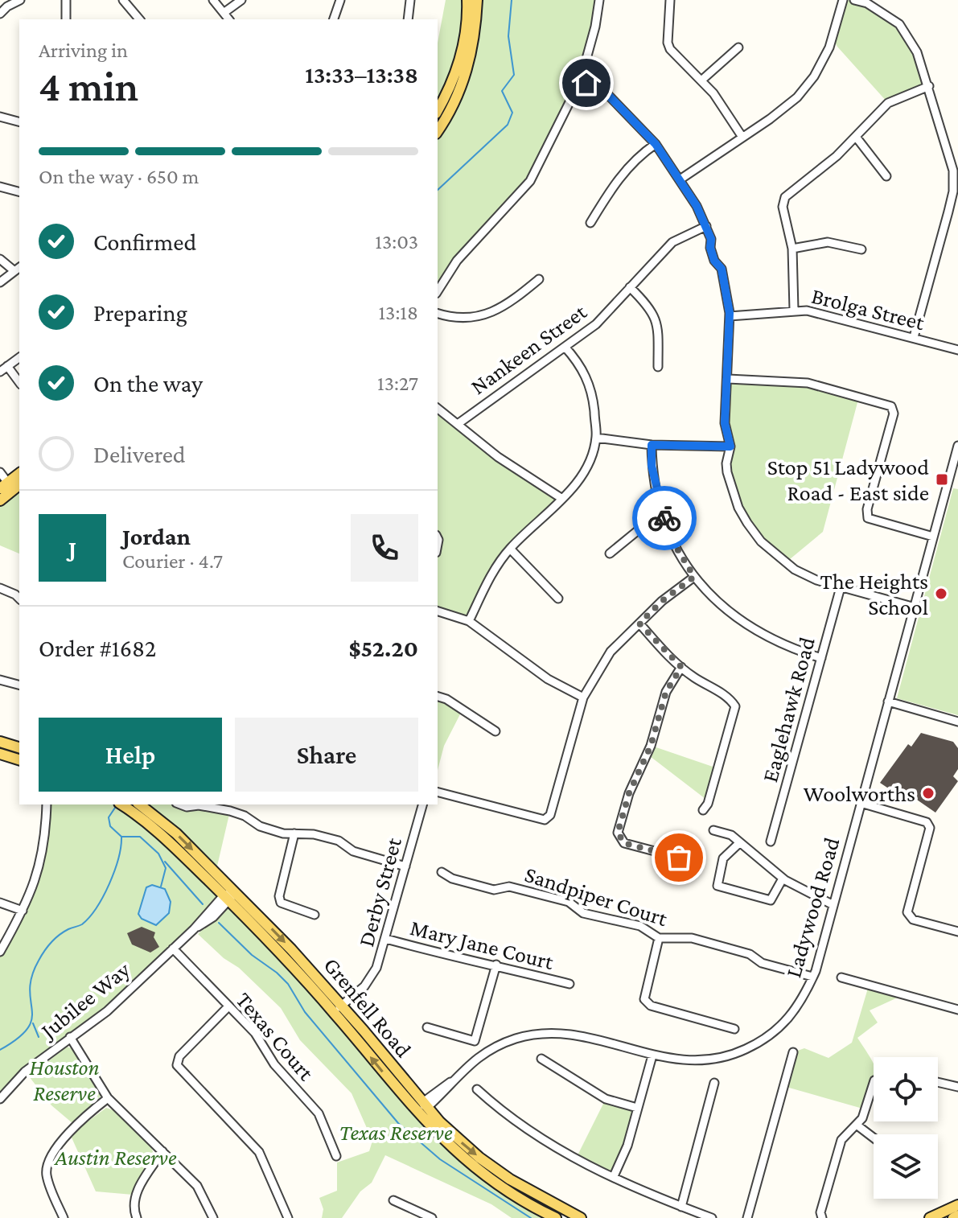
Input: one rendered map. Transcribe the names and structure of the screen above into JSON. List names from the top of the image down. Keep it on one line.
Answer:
{"streets":{"main road":["Grenfell Road"],"street":["Brolga Street","Nankeen Street","Eaglehawk Road","Derby Street","Sandpiper Court","Ladywood Road","Mary Jane Court","Jubilee Way","Texas Court"]},"crossings":[["Derby Street","Mary Jane Court"],["Derby Street","Grenfell Road"],["Sandpiper Court","Ladywood Road"],["Ladywood Road","Grenfell Road"],["Jubilee Way","Grenfell Road"],["Jubilee Way","Texas Court"]],"parks":["Houston Reserve","Texas Reserve","Austin Reserve"],"places":{"transit":["Stop 51 Ladywood Road - East side"],"other":["The Heights School","Woolworths"]},"page":{"heading":["4 min","Arriving in","13:33–13:38"],"panel":["Jordan","Courier · 4.7","Order #1682","$52.20"],"bar":"On the way · 650 m","list":[["Confirmed","13:03"],["Preparing","13:18"],["On the way","13:27"],"Delivered"],"round":"J","buttons":["Help","Share"]}}
